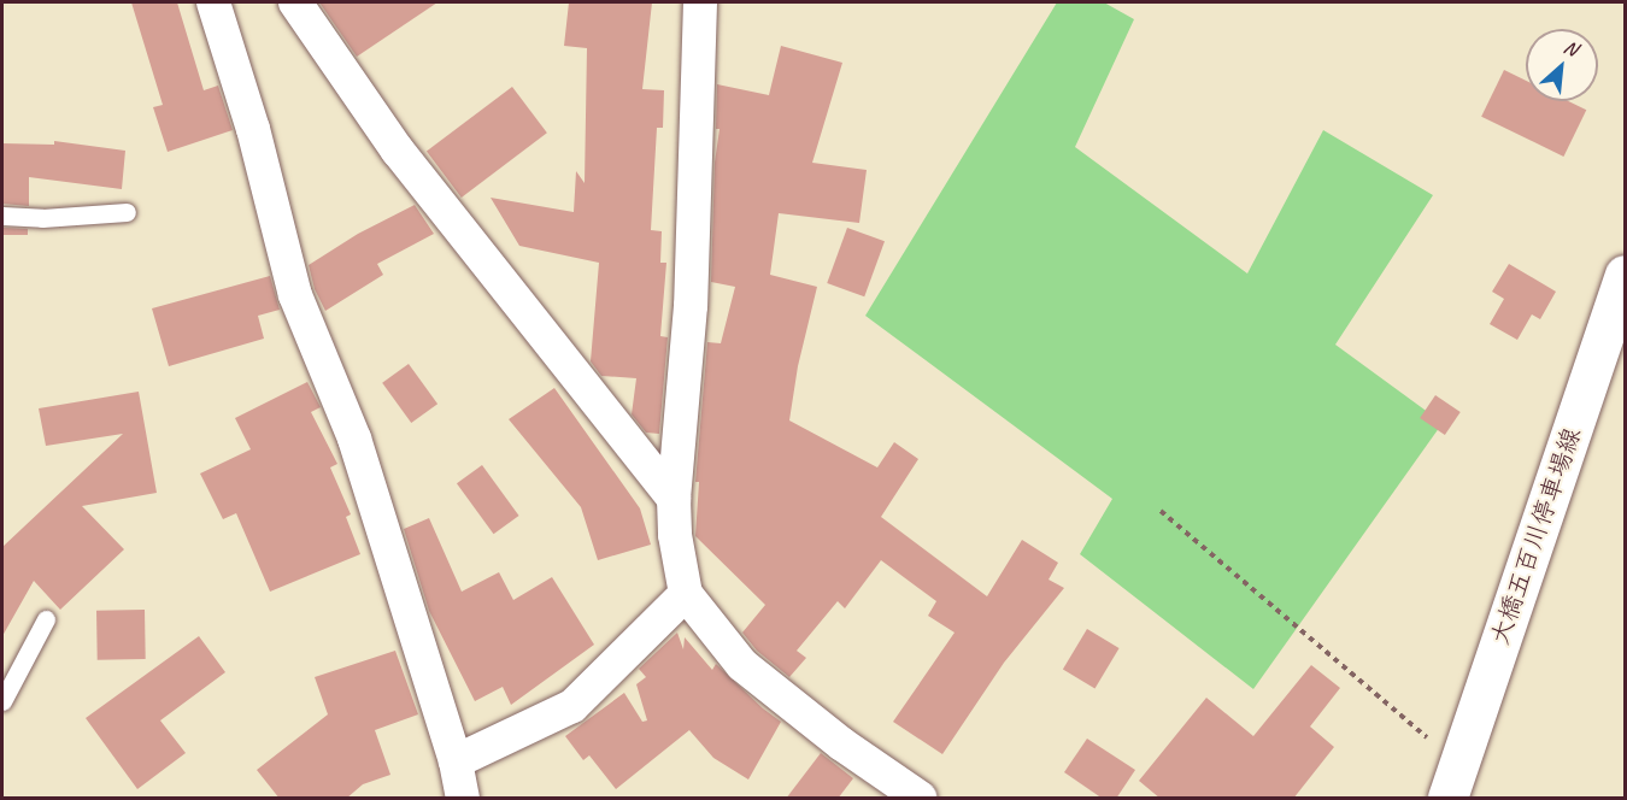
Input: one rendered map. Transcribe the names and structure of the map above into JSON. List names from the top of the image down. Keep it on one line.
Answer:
{"streets":{"main road":["大橋五百川停車場線"]},"north":"top right"}
